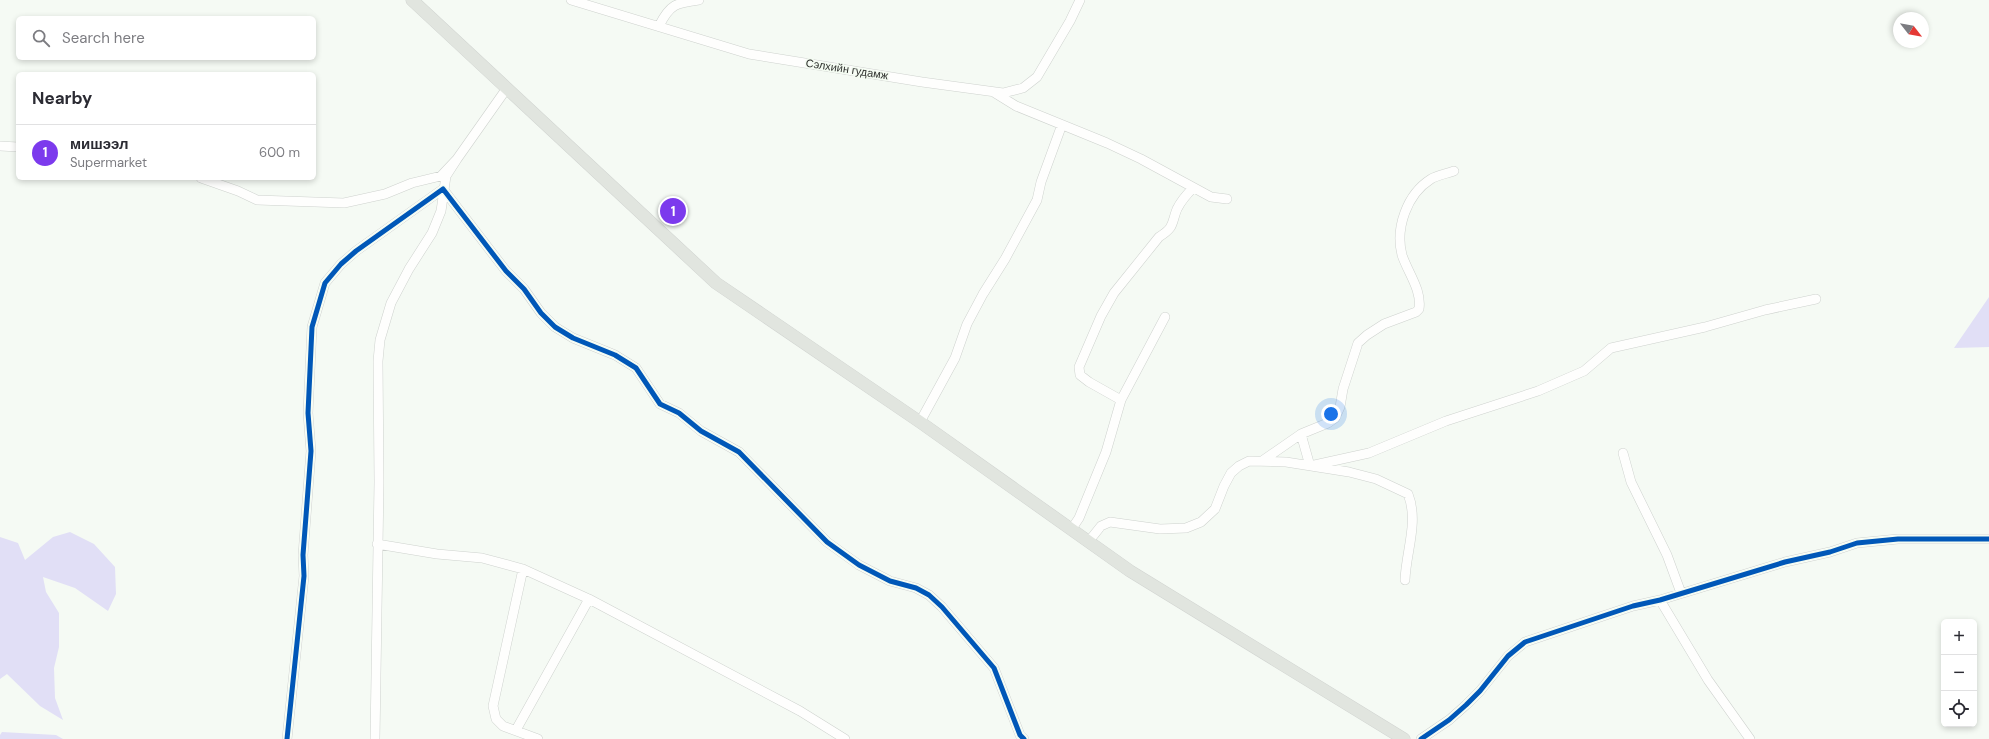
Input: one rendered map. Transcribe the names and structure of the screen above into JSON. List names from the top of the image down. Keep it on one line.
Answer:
{"streets":{"street":["Сэлхийн гудамж"]},"north":"bottom right","page":{"search":"Search here","heading":"Nearby","list":[{"mark":"1","name":"мишээл","note":"Supermarket","value":"600 m"}],"pins":"1","map_buttons":["+","−"]}}
